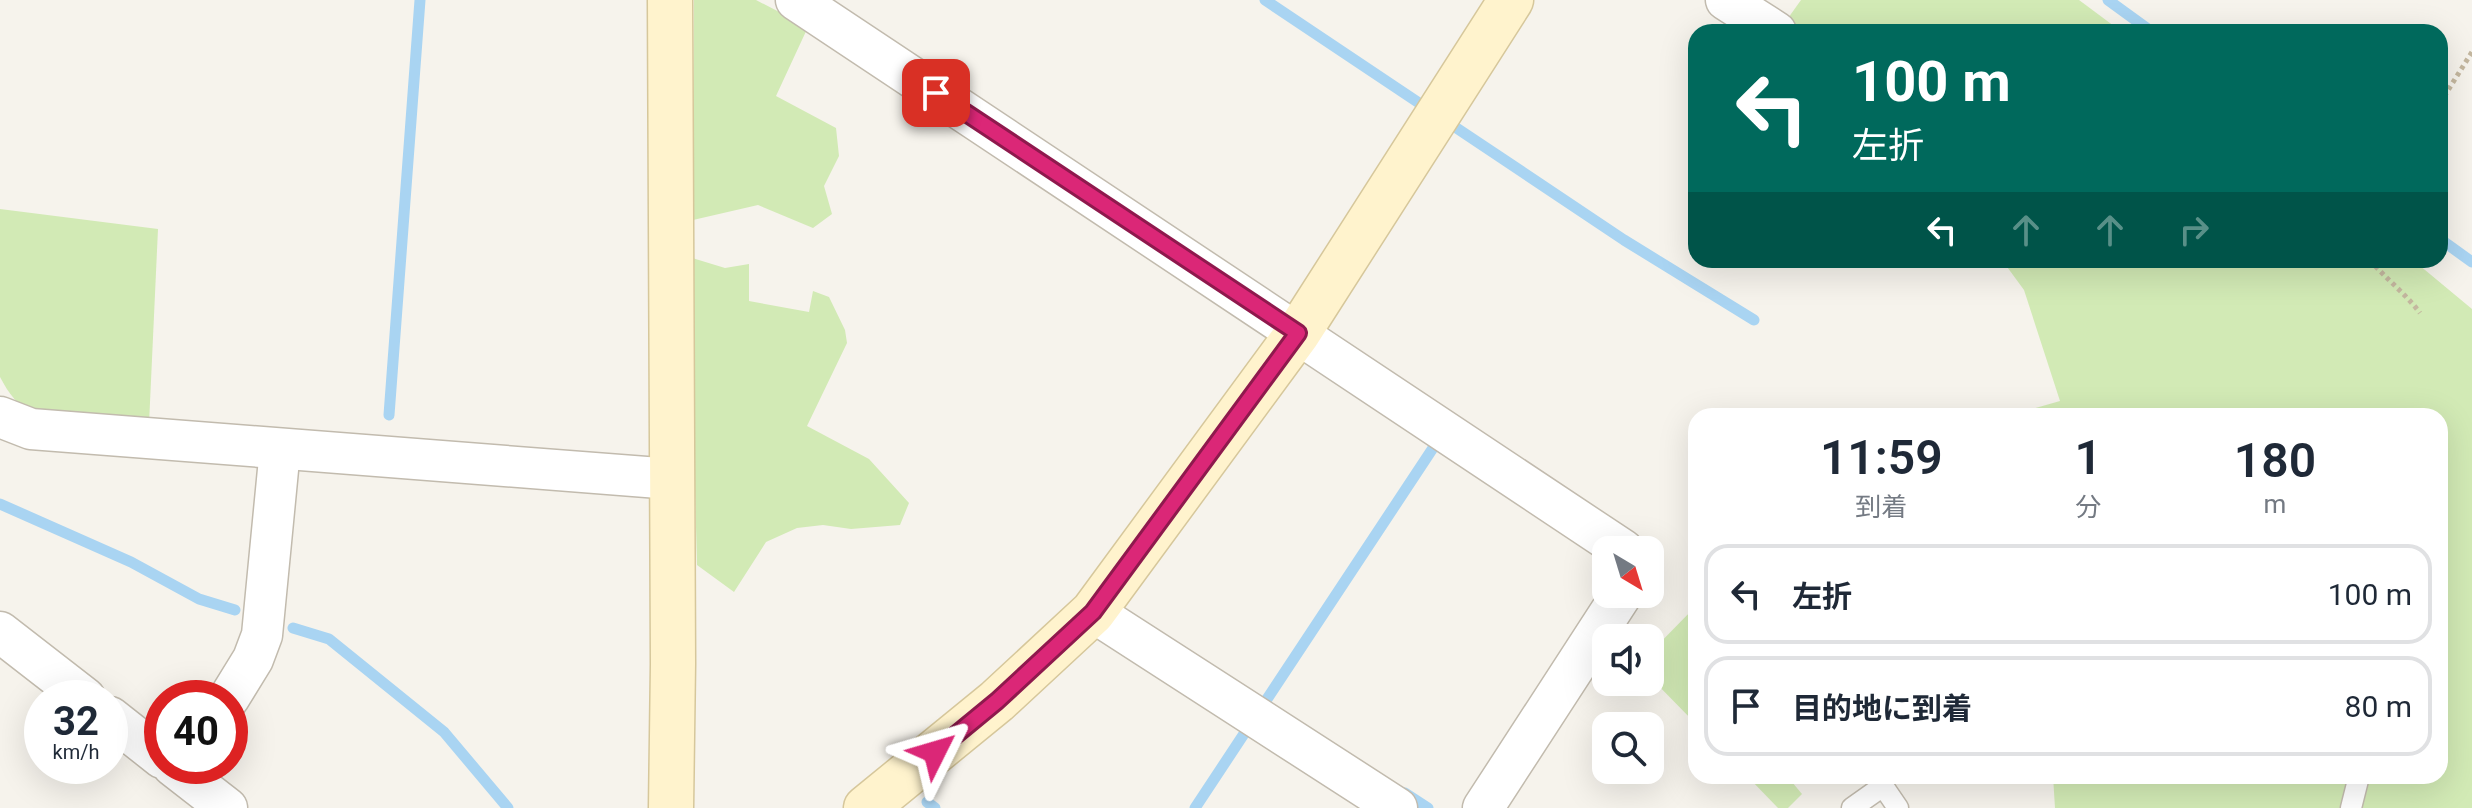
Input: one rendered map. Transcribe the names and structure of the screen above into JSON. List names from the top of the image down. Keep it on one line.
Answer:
{"north":"bottom right","page":{"turn":["100 m","左折"],"eta":["11:59","到着","1","分","180","m"],"list":[{"name":"左折","value":"100 m"},{"name":"目的地に到着","value":"80 m"}],"speed":"32 km/h","limit":"40"}}
